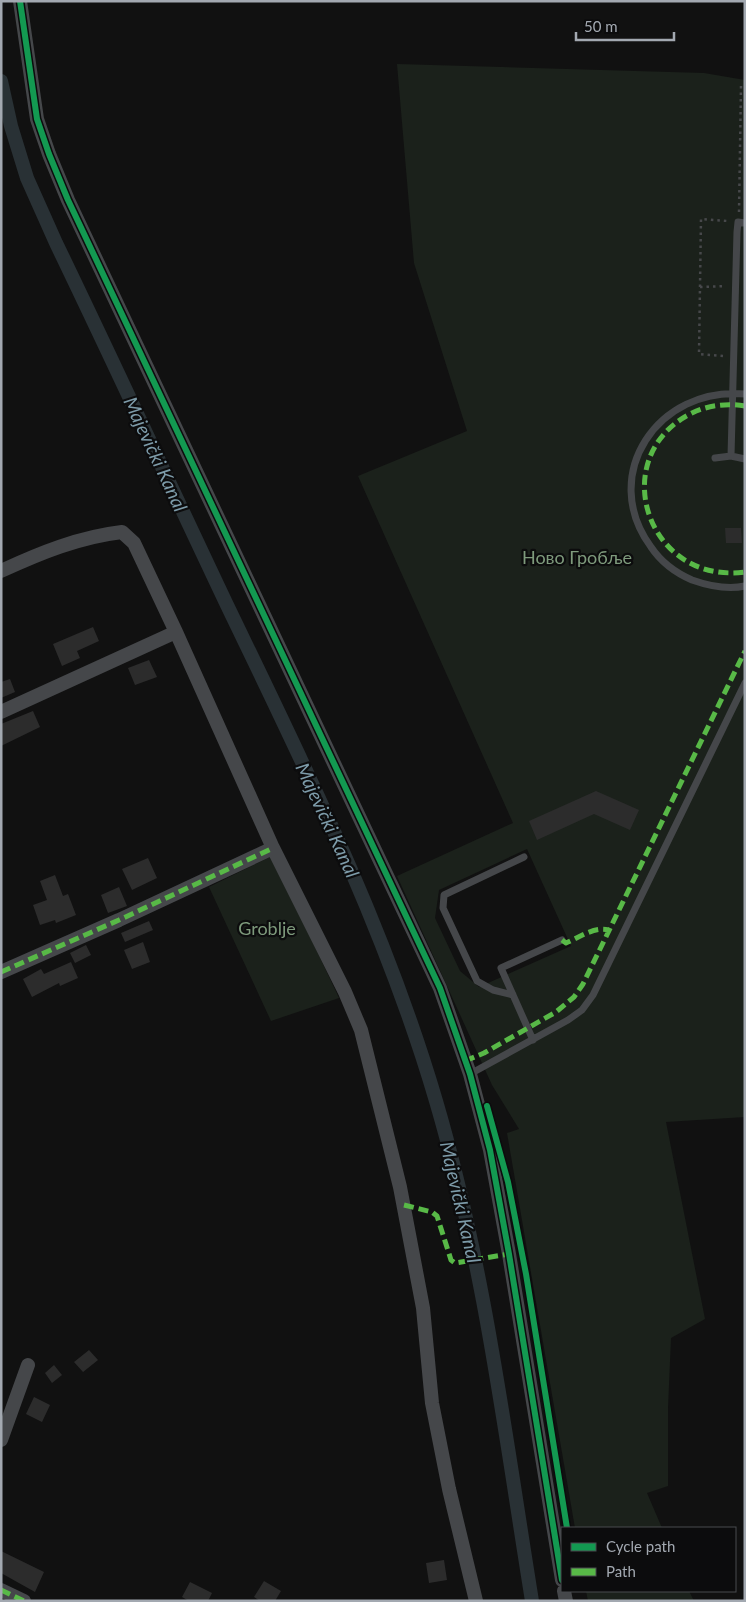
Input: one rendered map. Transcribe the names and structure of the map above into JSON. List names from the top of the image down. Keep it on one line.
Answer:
{"water":["Majevički Kanal"],"parks":["Ново Гробље","Groblje"],"legend":["Cycle path","Path"],"scale_bar":"50 m"}
